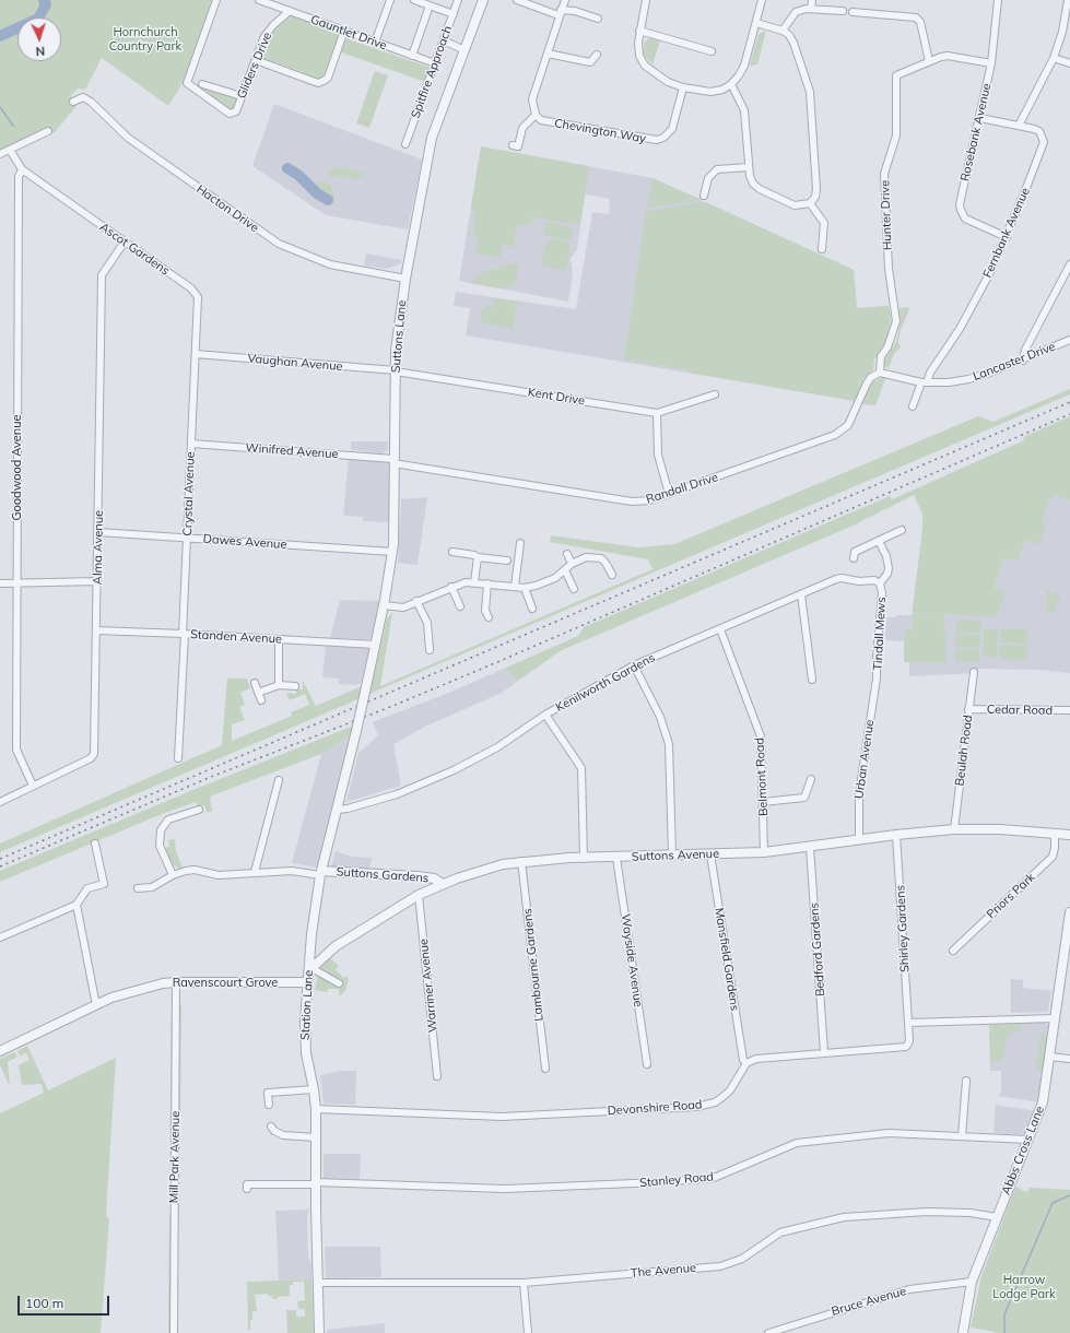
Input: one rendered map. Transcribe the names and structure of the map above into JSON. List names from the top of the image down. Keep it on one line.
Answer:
{"streets":{"street":["Gauntlet Drive","Gliders Drive","Spitfire Approach","Chevington Way","Rosebank Avenue","Hacton Drive","Hunter Drive","Fernbank Avenue","Ascot Gardens","Suttons Lane","Lancaster Drive","Vaughan Avenue","Kent Drive","Winifred Avenue","Goodwood Avenue","Randall Drive","Crystal Avenue","Dawes Avenue","Alma Avenue","Tindall Mews","Standen Avenue","Kenilworth Gardens","Cedar Road","Beulah Road","Urban Avenue","Belmont Road","Suttons Avenue","Suttons Gardens","Priors Park","Shirley Gardens","Bedford Gardens","Mansfield Gardens","Wayside Avenue","Lambourne Gardens","Ravenscourt Grove","Warriner Avenue","Station Lane","Devonshire Road","Abbs Cross Lane","Mill Park Avenue","Stanley Road","The Avenue","Bruce Avenue"]},"crossings":[["Gauntlet Drive","Gliders Drive"],["Gauntlet Drive","Spitfire Approach"],["Rosebank Avenue","Hunter Drive"],["Rosebank Avenue","Fernbank Avenue"],["Hacton Drive","Suttons Lane"],["Hunter Drive","Lancaster Drive"],["Hunter Drive","Randall Drive"],["Fernbank Avenue","Lancaster Drive"],["Ascot Gardens","Vaughan Avenue"],["Ascot Gardens","Goodwood Avenue"],["Ascot Gardens","Crystal Avenue"],["Ascot Gardens","Alma Avenue"],["Suttons Lane","Vaughan Avenue"],["Suttons Lane","Kent Drive"],["Suttons Lane","Winifred Avenue"],["Suttons Lane","Randall Drive"],["Suttons Lane","Dawes Avenue"],["Suttons Lane","Standen Avenue"],["Suttons Lane","Station Lane"],["Lancaster Drive","Randall Drive"],["Vaughan Avenue","Kent Drive"],["Vaughan Avenue","Crystal Avenue"],["Winifred Avenue","Randall Drive"],["Winifred Avenue","Crystal Avenue"],["Goodwood Avenue","Alma Avenue"],["Crystal Avenue","Dawes Avenue"],["Crystal Avenue","Standen Avenue"],["Dawes Avenue","Alma Avenue"],["Alma Avenue","Standen Avenue"],["Tindall Mews","Kenilworth Gardens"],["Tindall Mews","Urban Avenue"],["Kenilworth Gardens","Belmont Road"],["Kenilworth Gardens","Station Lane"],["Cedar Road","Beulah Road"],["Beulah Road","Suttons Avenue"],["Urban Avenue","Suttons Avenue"],["Belmont Road","Suttons Avenue"],["Suttons Avenue","Suttons Gardens"],["Suttons Avenue","Priors Park"],["Suttons Avenue","Shirley Gardens"],["Suttons Avenue","Bedford Gardens"],["Suttons Avenue","Mansfield Gardens"],["Suttons Avenue","Wayside Avenue"],["Suttons Avenue","Lambourne Gardens"],["Suttons Avenue","Warriner Avenue"],["Suttons Avenue","Station Lane"],["Suttons Gardens","Station Lane"],["Mansfield Gardens","Devonshire Road"],["Ravenscourt Grove","Station Lane"],["Ravenscourt Grove","Mill Park Avenue"],["Station Lane","Devonshire Road"],["Station Lane","Stanley Road"],["Station Lane","The Avenue"],["Abbs Cross Lane","Stanley Road"],["Abbs Cross Lane","The Avenue"],["Abbs Cross Lane","Bruce Avenue"]],"parks":["Hornchurch Country Park","Harrow Lodge Park"],"scale_bar":"100 m","north":"bottom"}
